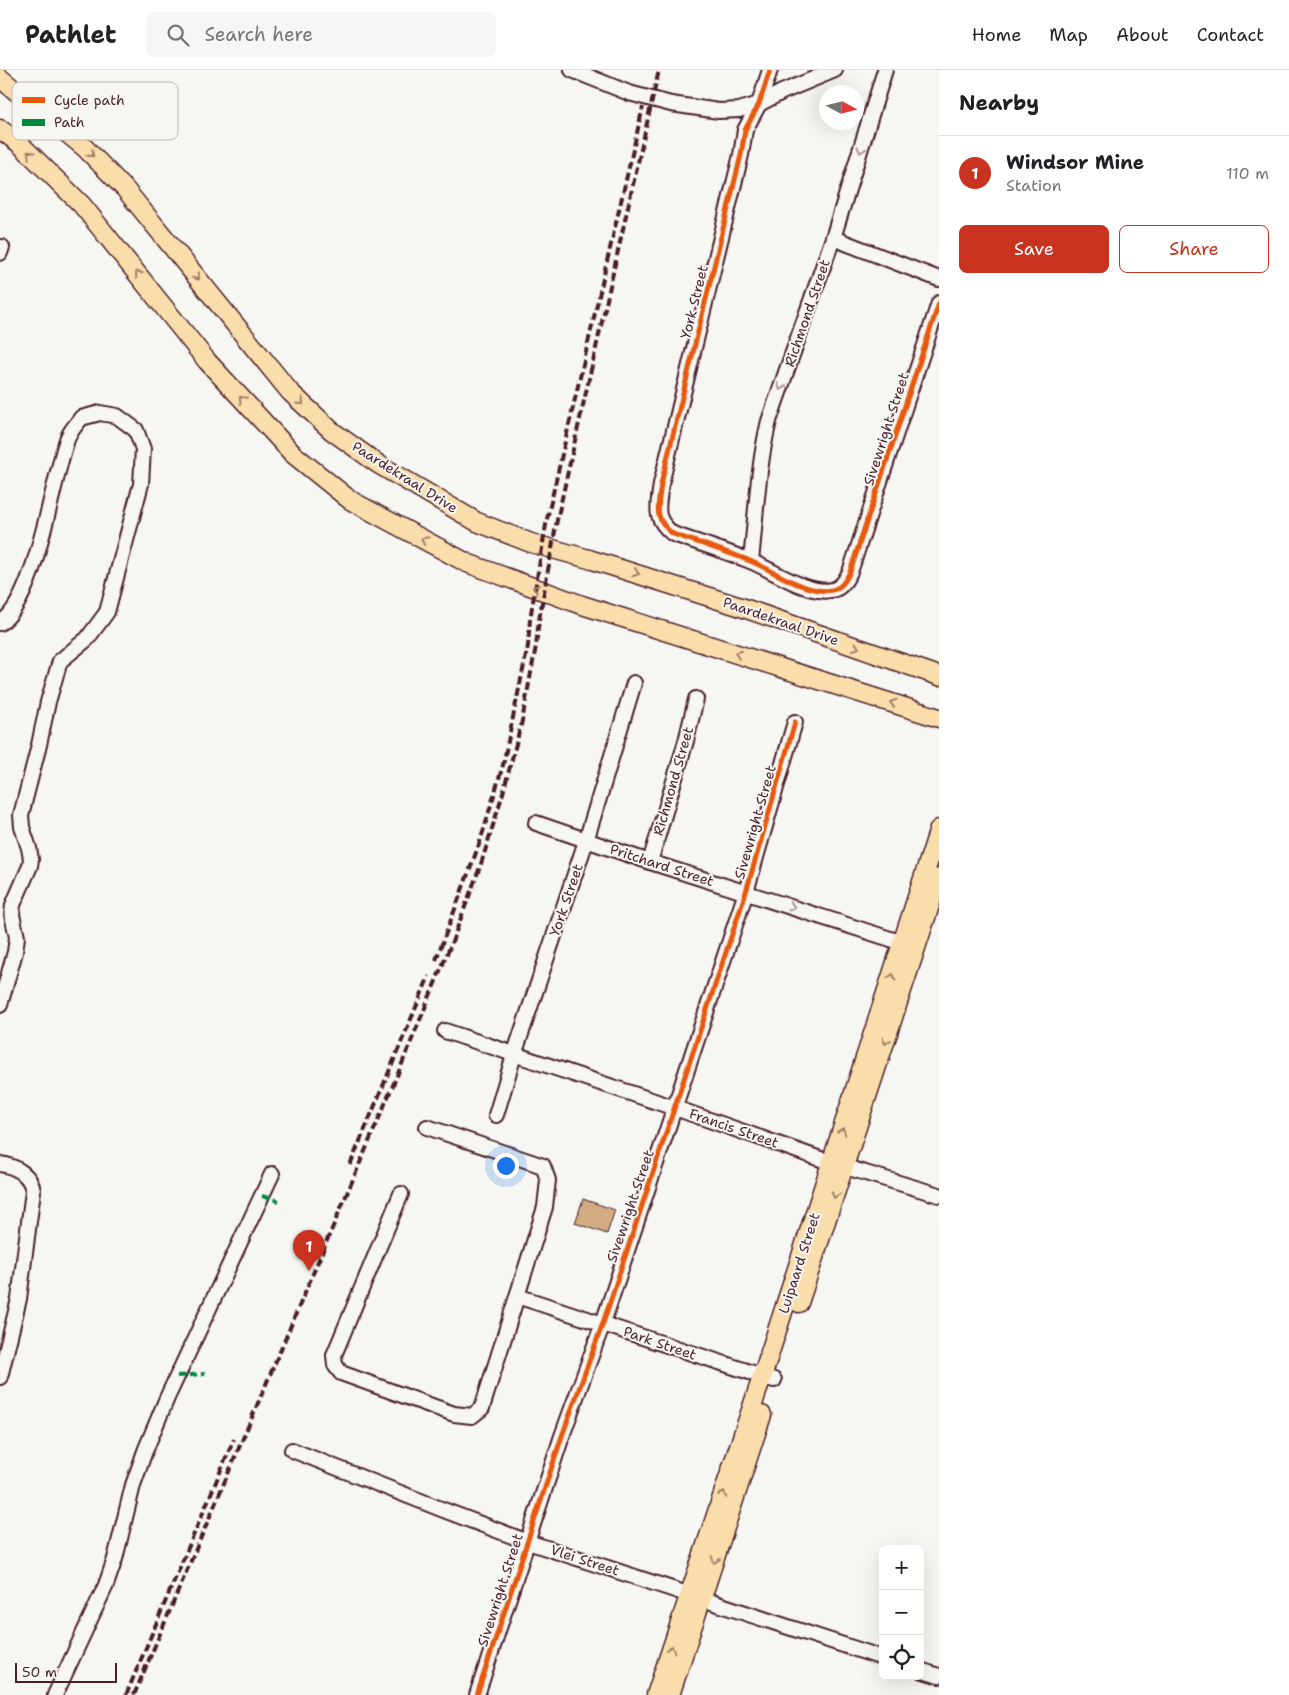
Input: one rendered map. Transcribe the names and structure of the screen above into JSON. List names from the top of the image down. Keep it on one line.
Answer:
{"streets":{"main road":["Paardekraal Drive","Luipaard Street"],"street":["York Street","Richmond Street","Sivewright Street","Pritchard Street","Francis Street","Park Street","Vlei Street"]},"crossings":[["York Street","Sivewright Street"],["York Street","Pritchard Street"],["York Street","Francis Street"],["Richmond Street","Sivewright Street"],["Richmond Street","Pritchard Street"],["Sivewright Street","Pritchard Street"],["Sivewright Street","Francis Street"],["Sivewright Street","Park Street"],["Sivewright Street","Vlei Street"],["Pritchard Street","Luipaard Street"],["Francis Street","Luipaard Street"],["Luipaard Street","Park Street"],["Luipaard Street","Vlei Street"]],"one_way":["Richmond Street","Pritchard Street"],"legend":["Cycle path","Path"],"scale_bar":"50 m","north":"right","page":{"header":"Pathlet","search":"Search here","nav":["Home","Map","About","Contact"],"heading":"Nearby","list":[{"mark":"1","name":"Windsor Mine","note":"Station","value":"110 m"}],"buttons":["Save","Share"],"pins":"1","map_buttons":["+","−"],"scale":"50 m"}}
